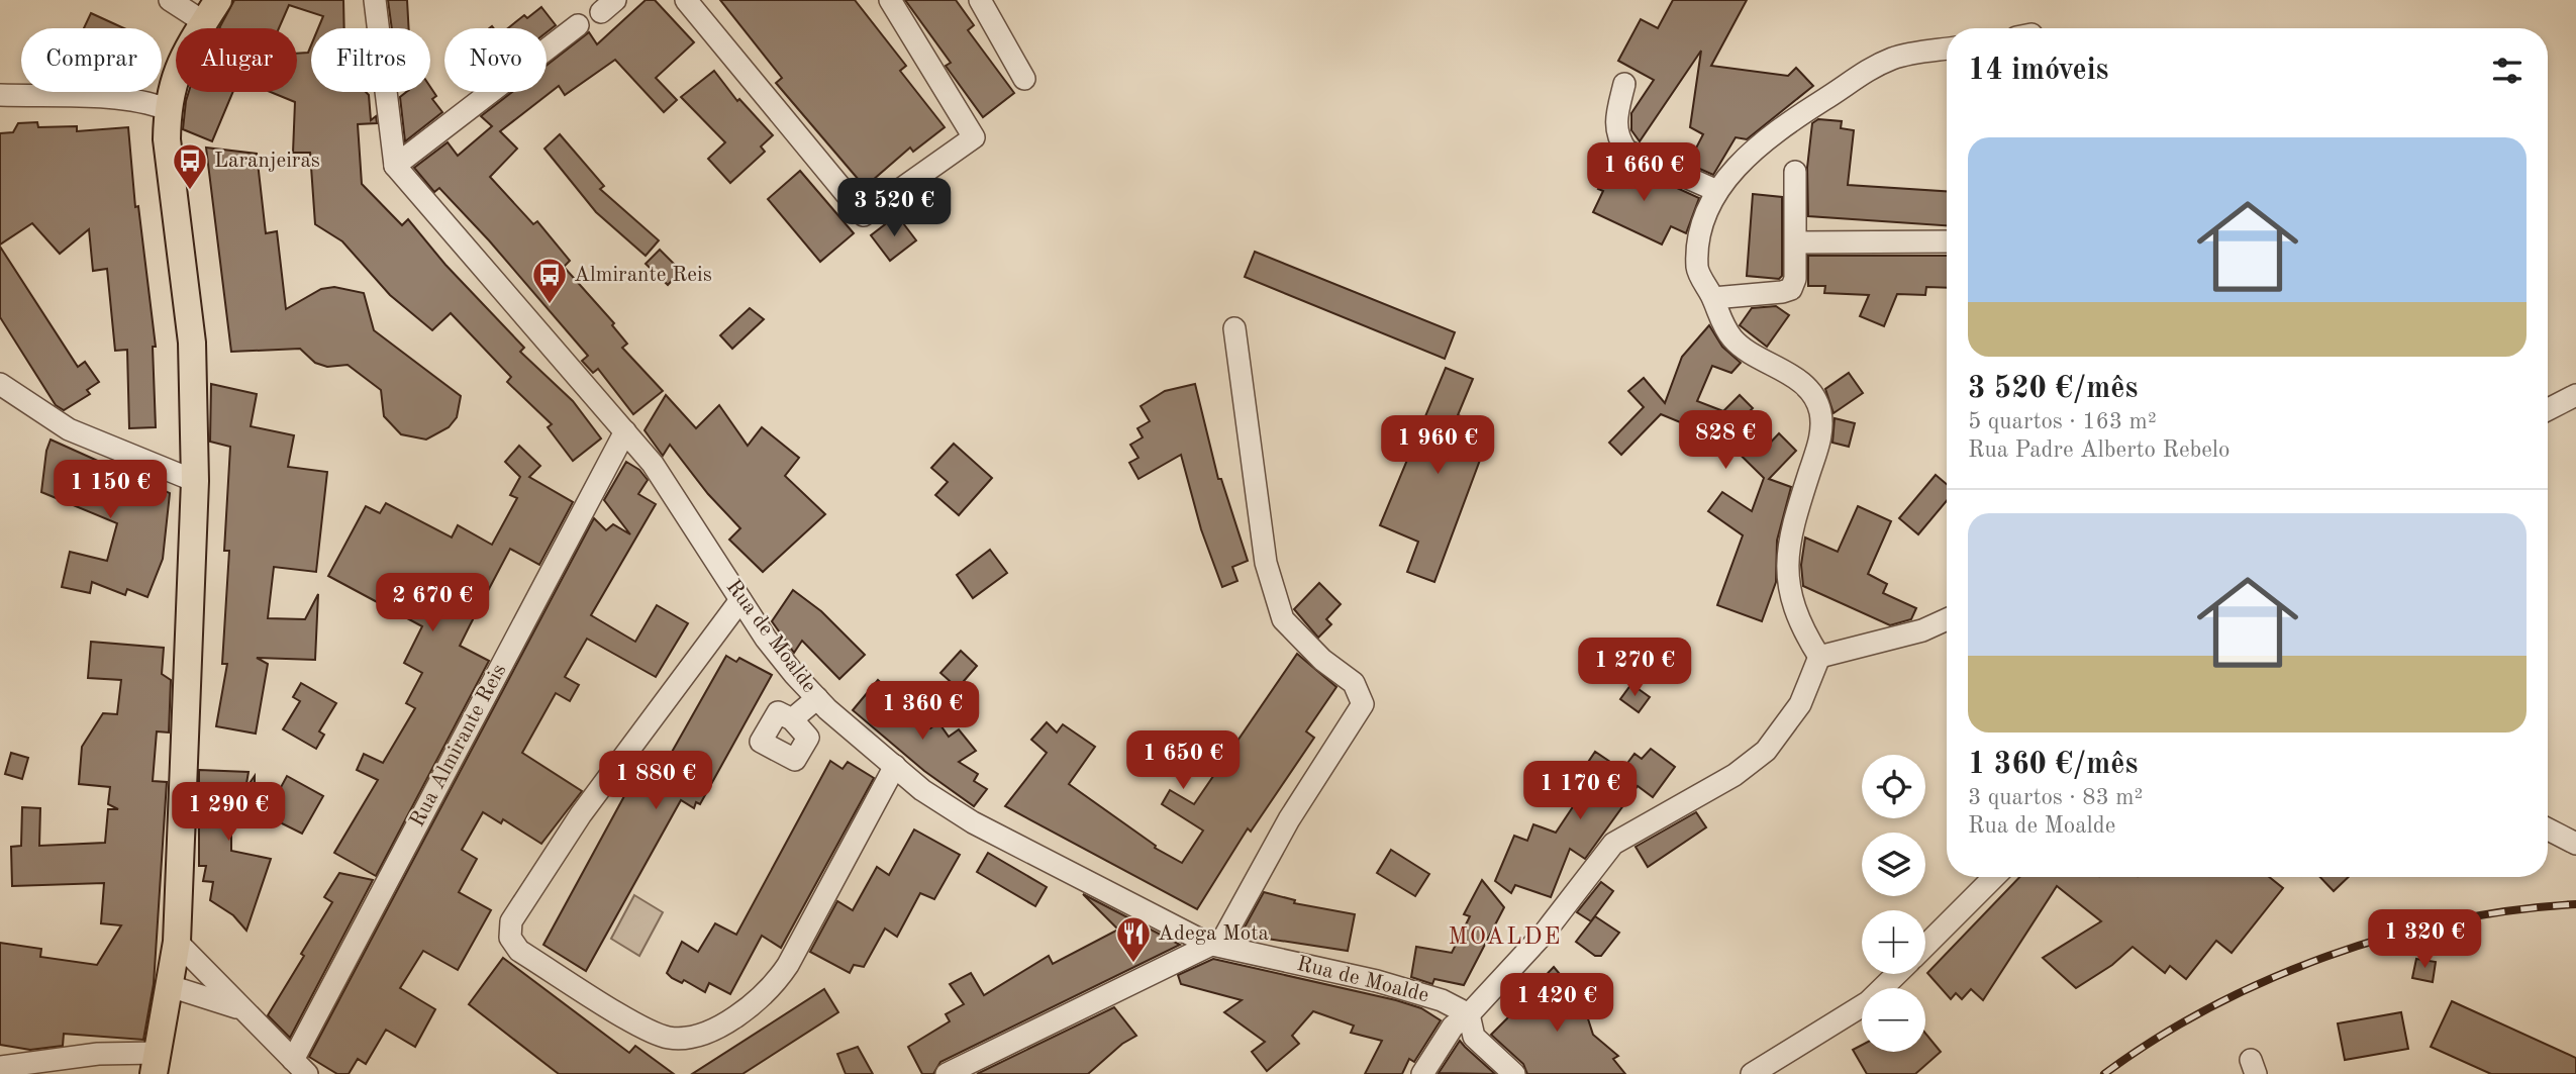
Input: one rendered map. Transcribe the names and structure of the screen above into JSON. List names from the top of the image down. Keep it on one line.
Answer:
{"streets":{"street":["Rua de Moalde","Rua Almirante Reis"]},"crossings":[["Rua de Moalde","Rua Almirante Reis"]],"districts":["MOALDE"],"places":{"bus stop":["Laranjeiras","Almirante Reis"],"restaurant":["Adega Mota"]},"page":{"chip":["Comprar","Alugar","Filtros","Novo"],"heading":"14 imóveis","list":[{"name":"3 520 €/mês","note":"5 quartos · 163 m² · Rua Padre Alberto Rebelo"},{"name":"1 360 €/mês","note":"3 quartos · 83 m² · Rua de Moalde"}],"price":["1 660 €","3 520 €","828 €","1 960 €","1 150 €","2 670 €","1 270 €","1 360 €","1 650 €","1 880 €","1 170 €","1 290 €","1 320 €","1 420 €"],"map_buttons":["+","−"]}}
